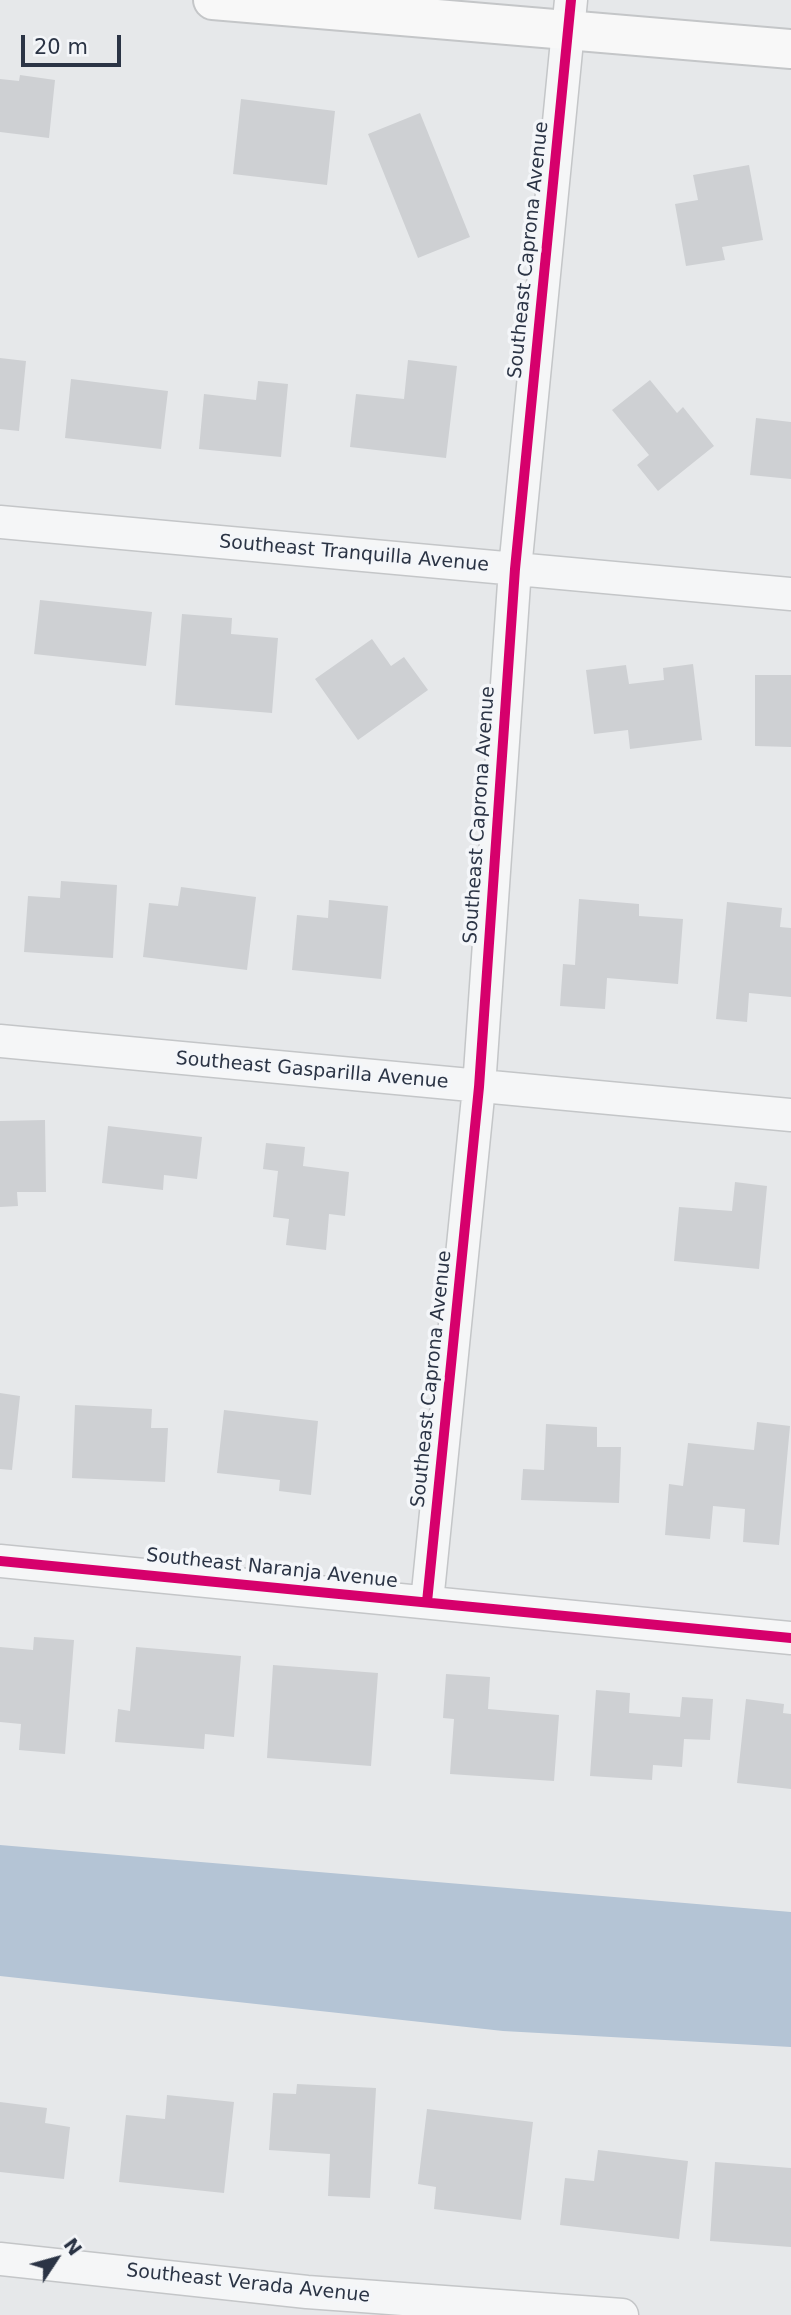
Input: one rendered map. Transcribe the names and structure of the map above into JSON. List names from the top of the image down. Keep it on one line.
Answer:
{"streets":{"street":["Southeast Caprona Avenue","Southeast Tranquilla Avenue","Southeast Gasparilla Avenue","Southeast Naranja Avenue","Southeast Verada Avenue"]},"crossings":[["Southeast Caprona Avenue","Southeast Tranquilla Avenue"],["Southeast Caprona Avenue","Southeast Gasparilla Avenue"],["Southeast Caprona Avenue","Southeast Naranja Avenue"]],"scale_bar":"20 m","north":"top right"}
